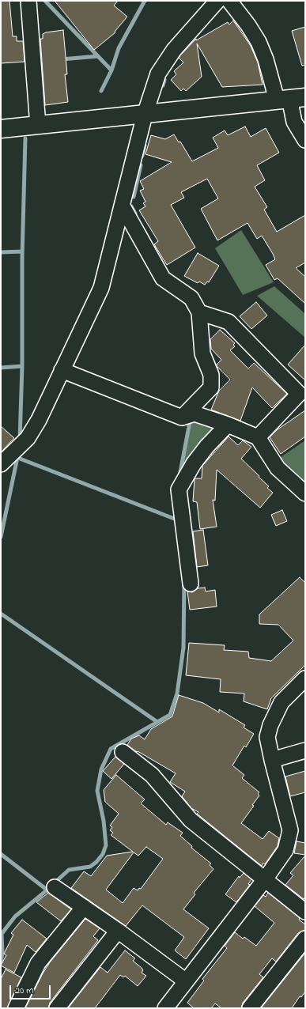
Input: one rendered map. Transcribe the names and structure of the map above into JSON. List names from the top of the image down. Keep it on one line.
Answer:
{"scale_bar":"20 m"}
